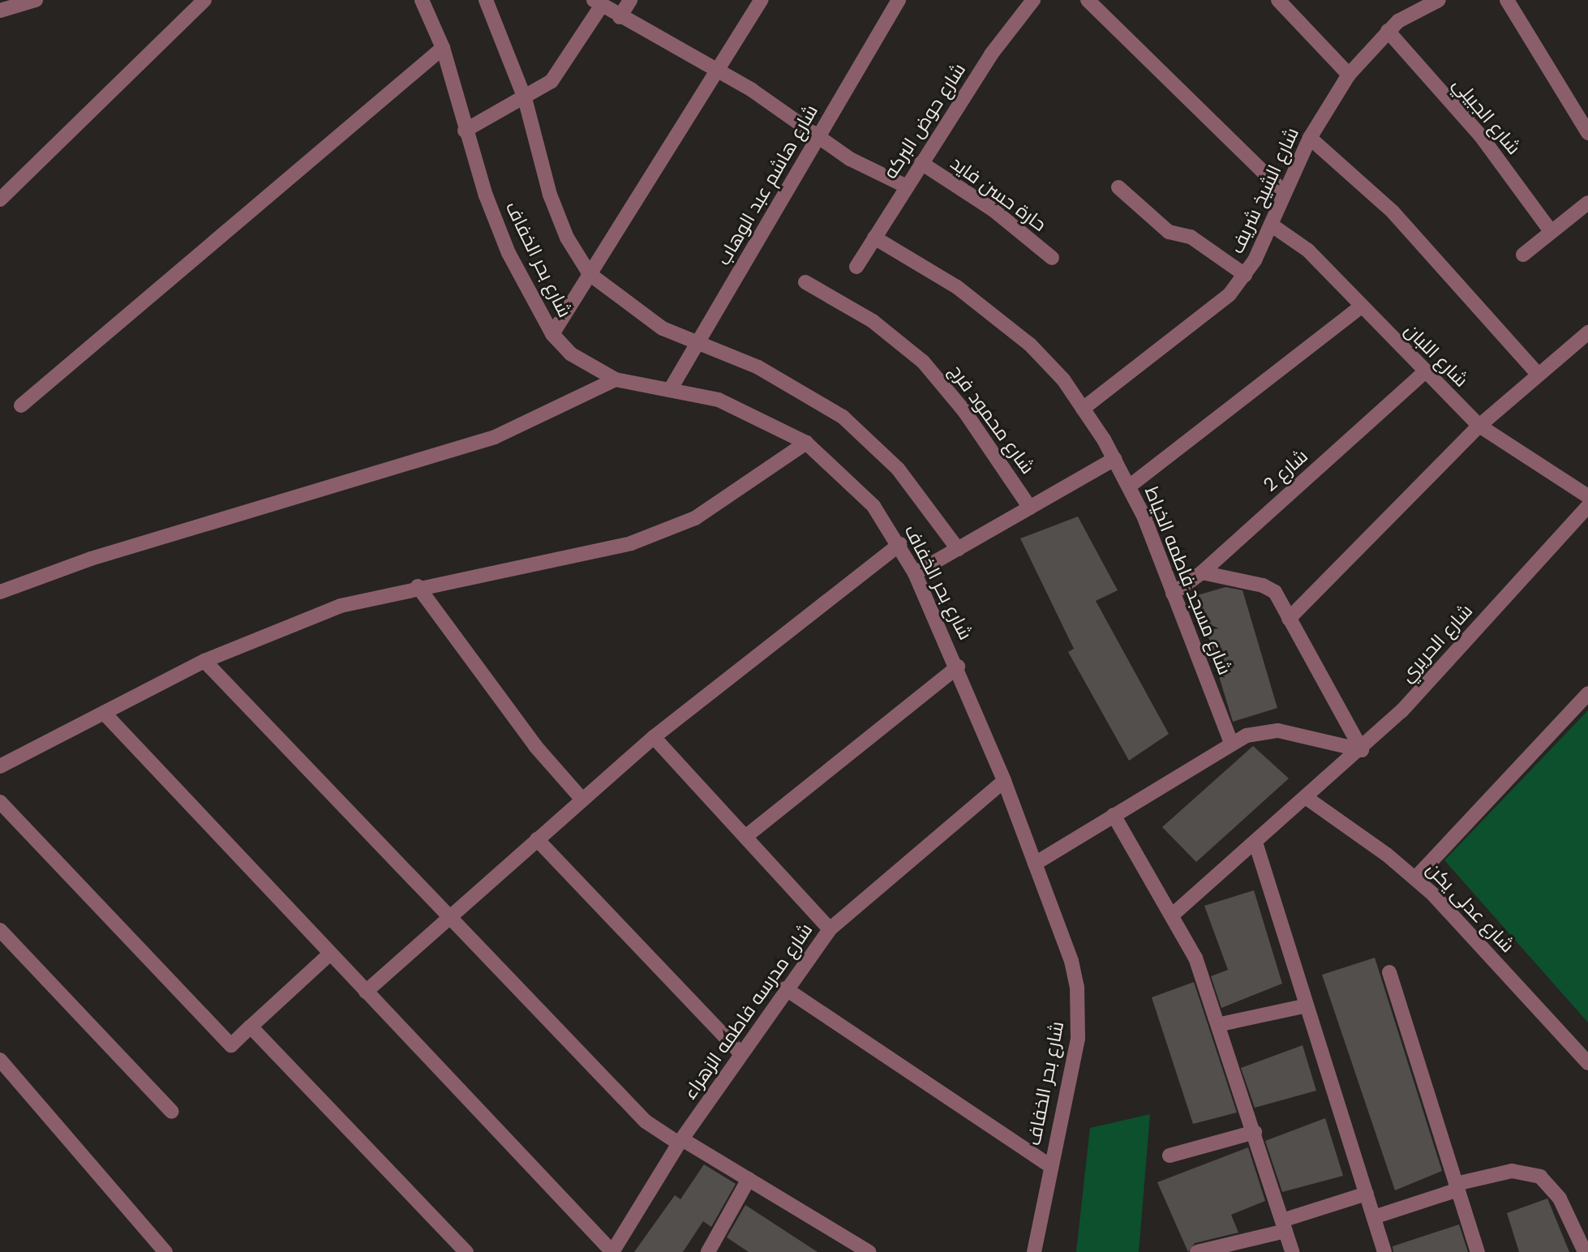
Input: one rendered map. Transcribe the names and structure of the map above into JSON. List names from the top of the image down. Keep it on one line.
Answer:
{"streets":{"street":["شارع الجبيلي","شارع حوض البركه","شارع هاشم عبد الوهاب","شارع الشيخ شريف","حارة حسن فايد","شارع بحر الخفاف","شارع اللبان","شارع محمود فرج","شارع 2","شارع مسجد فاطمه الخياط","شارع الحريري","شارع عدلى يكن","شارع مدرسه فاطمه الزهراء"]},"crossings":[["شارع الجبيلي","شارع الشيخ شريف"],["شارع حوض البركه","حارة حسن فايد"],["شارع حوض البركه","شارع مسجد فاطمه الخياط"],["شارع هاشم عبد الوهاب","شارع بحر الخفاف"],["شارع الشيخ شريف","شارع اللبان"],["شارع الشيخ شريف","شارع مسجد فاطمه الخياط"],["شارع بحر الخفاف","شارع مدرسه فاطمه الزهراء"],["شارع اللبان","شارع 2"],["شارع 2","شارع مسجد فاطمه الخياط"],["شارع الحريري","شارع عدلى يكن"]]}
